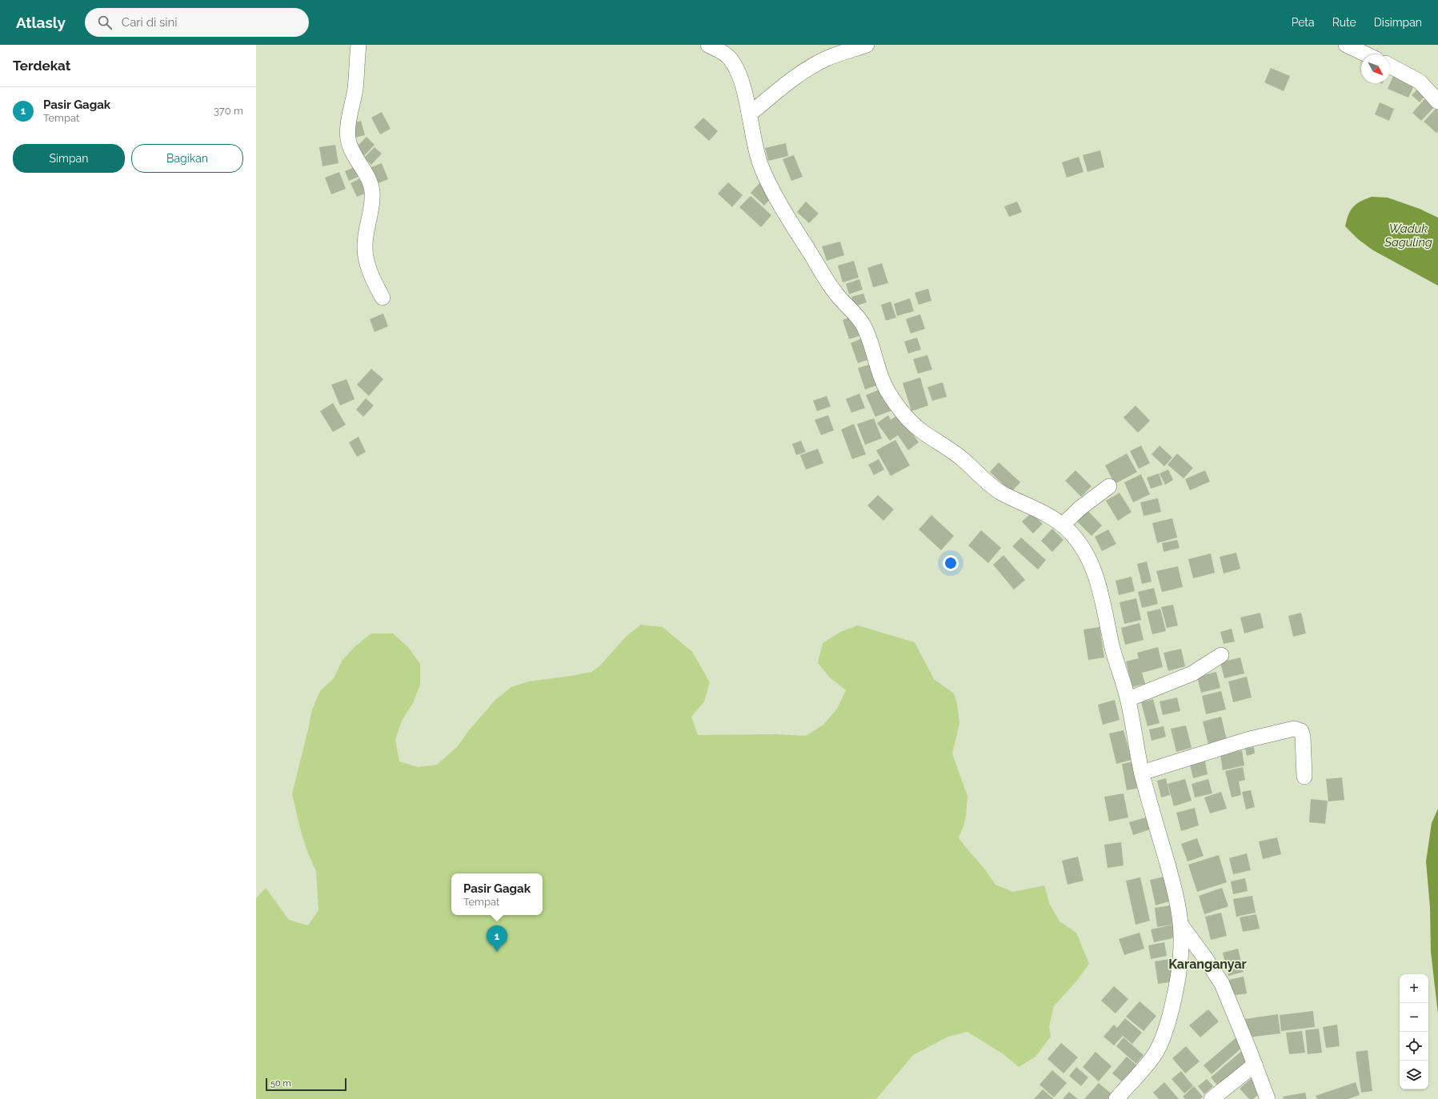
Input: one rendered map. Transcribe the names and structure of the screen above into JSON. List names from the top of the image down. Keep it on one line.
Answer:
{"districts":["Karanganyar"],"water":["Waduk Saguling"],"scale_bar":"50 m","north":"bottom right","page":{"header":"Atlasly","search":"Cari di sini","nav":["Peta","Rute","Disimpan"],"heading":"Terdekat","list":[{"mark":"1","name":"Pasir Gagak","note":"Tempat","value":"370 m"}],"buttons":["Simpan","Bagikan"],"popup":["Pasir Gagak","Tempat"],"pins":"1","map_buttons":["+","−"],"scale":"50 m"}}
